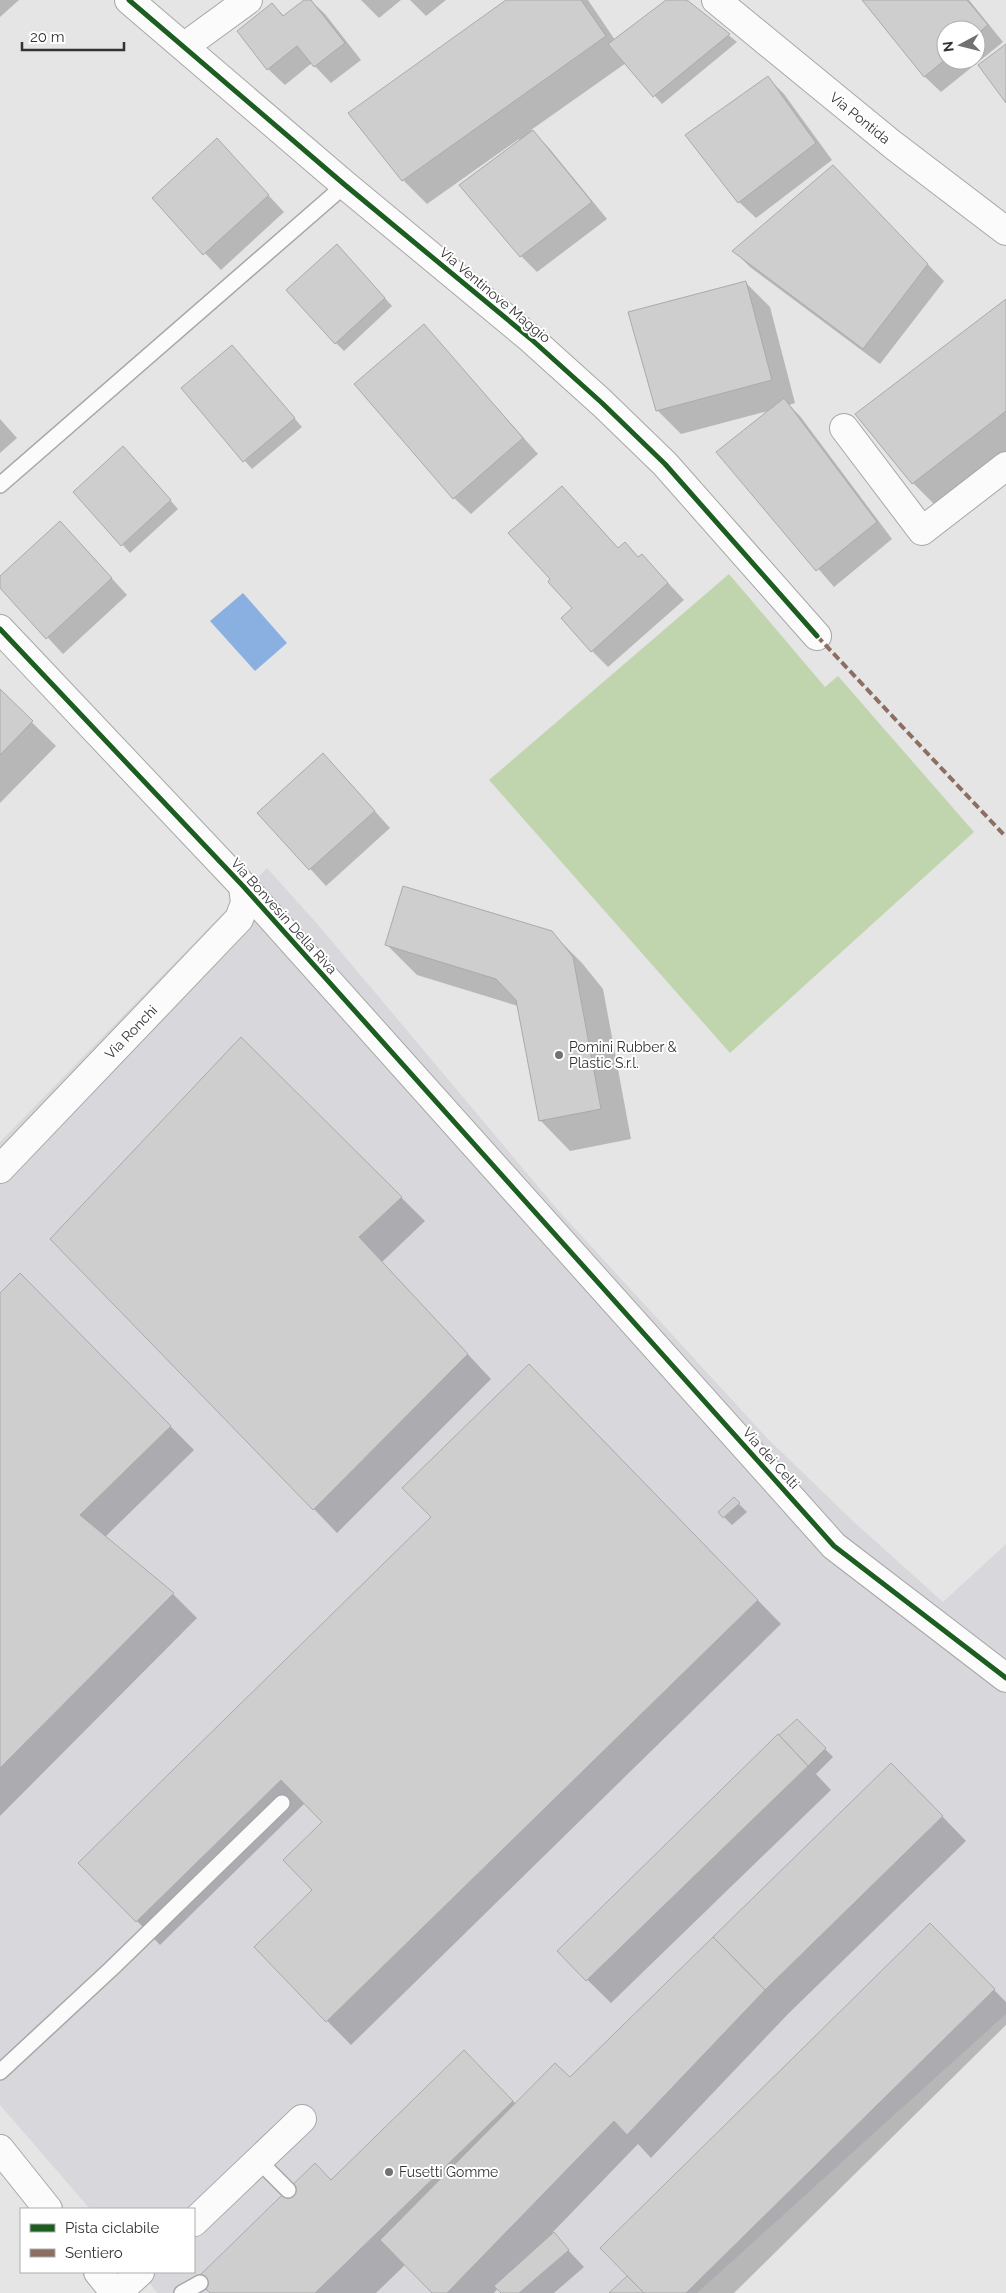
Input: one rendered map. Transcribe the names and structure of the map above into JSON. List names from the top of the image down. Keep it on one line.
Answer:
{"streets":{"street":["Via Pontida","Via Ventinove Maggio","Via Bonvesin Della Riva","Via Ronchi","Via dei Celti"]},"crossings":[["Via Bonvesin Della Riva","Via Ronchi"],["Via Bonvesin Della Riva","Via dei Celti"]],"places":["Pomini Rubber & Plastic S.r.l.","Fusetti Gomme"],"legend":["Pista ciclabile","Sentiero"],"scale_bar":"20 m","north":"left"}
